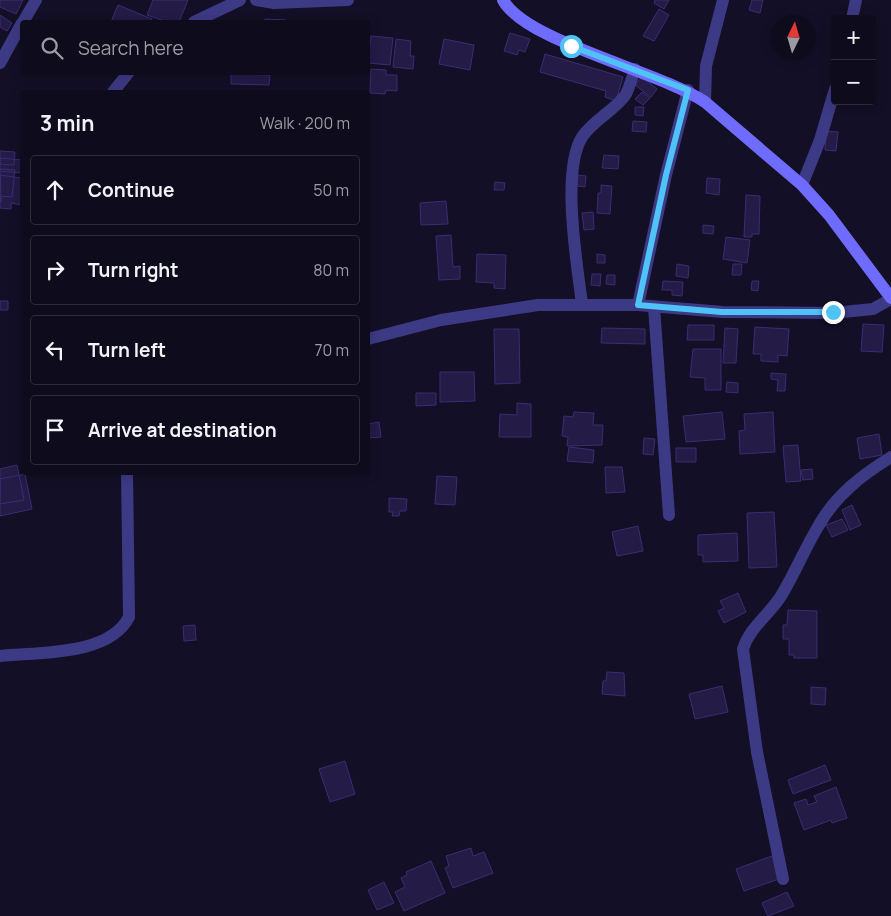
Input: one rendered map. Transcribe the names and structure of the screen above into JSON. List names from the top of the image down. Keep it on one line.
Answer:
{"north":"top","page":{"map_buttons":["+","−"],"search":"Search here","heading":["3 min","Walk · 200 m"],"list":[["Continue","50 m"],["Turn right","80 m"],["Turn left","70 m"],"Arrive at destination"]}}
